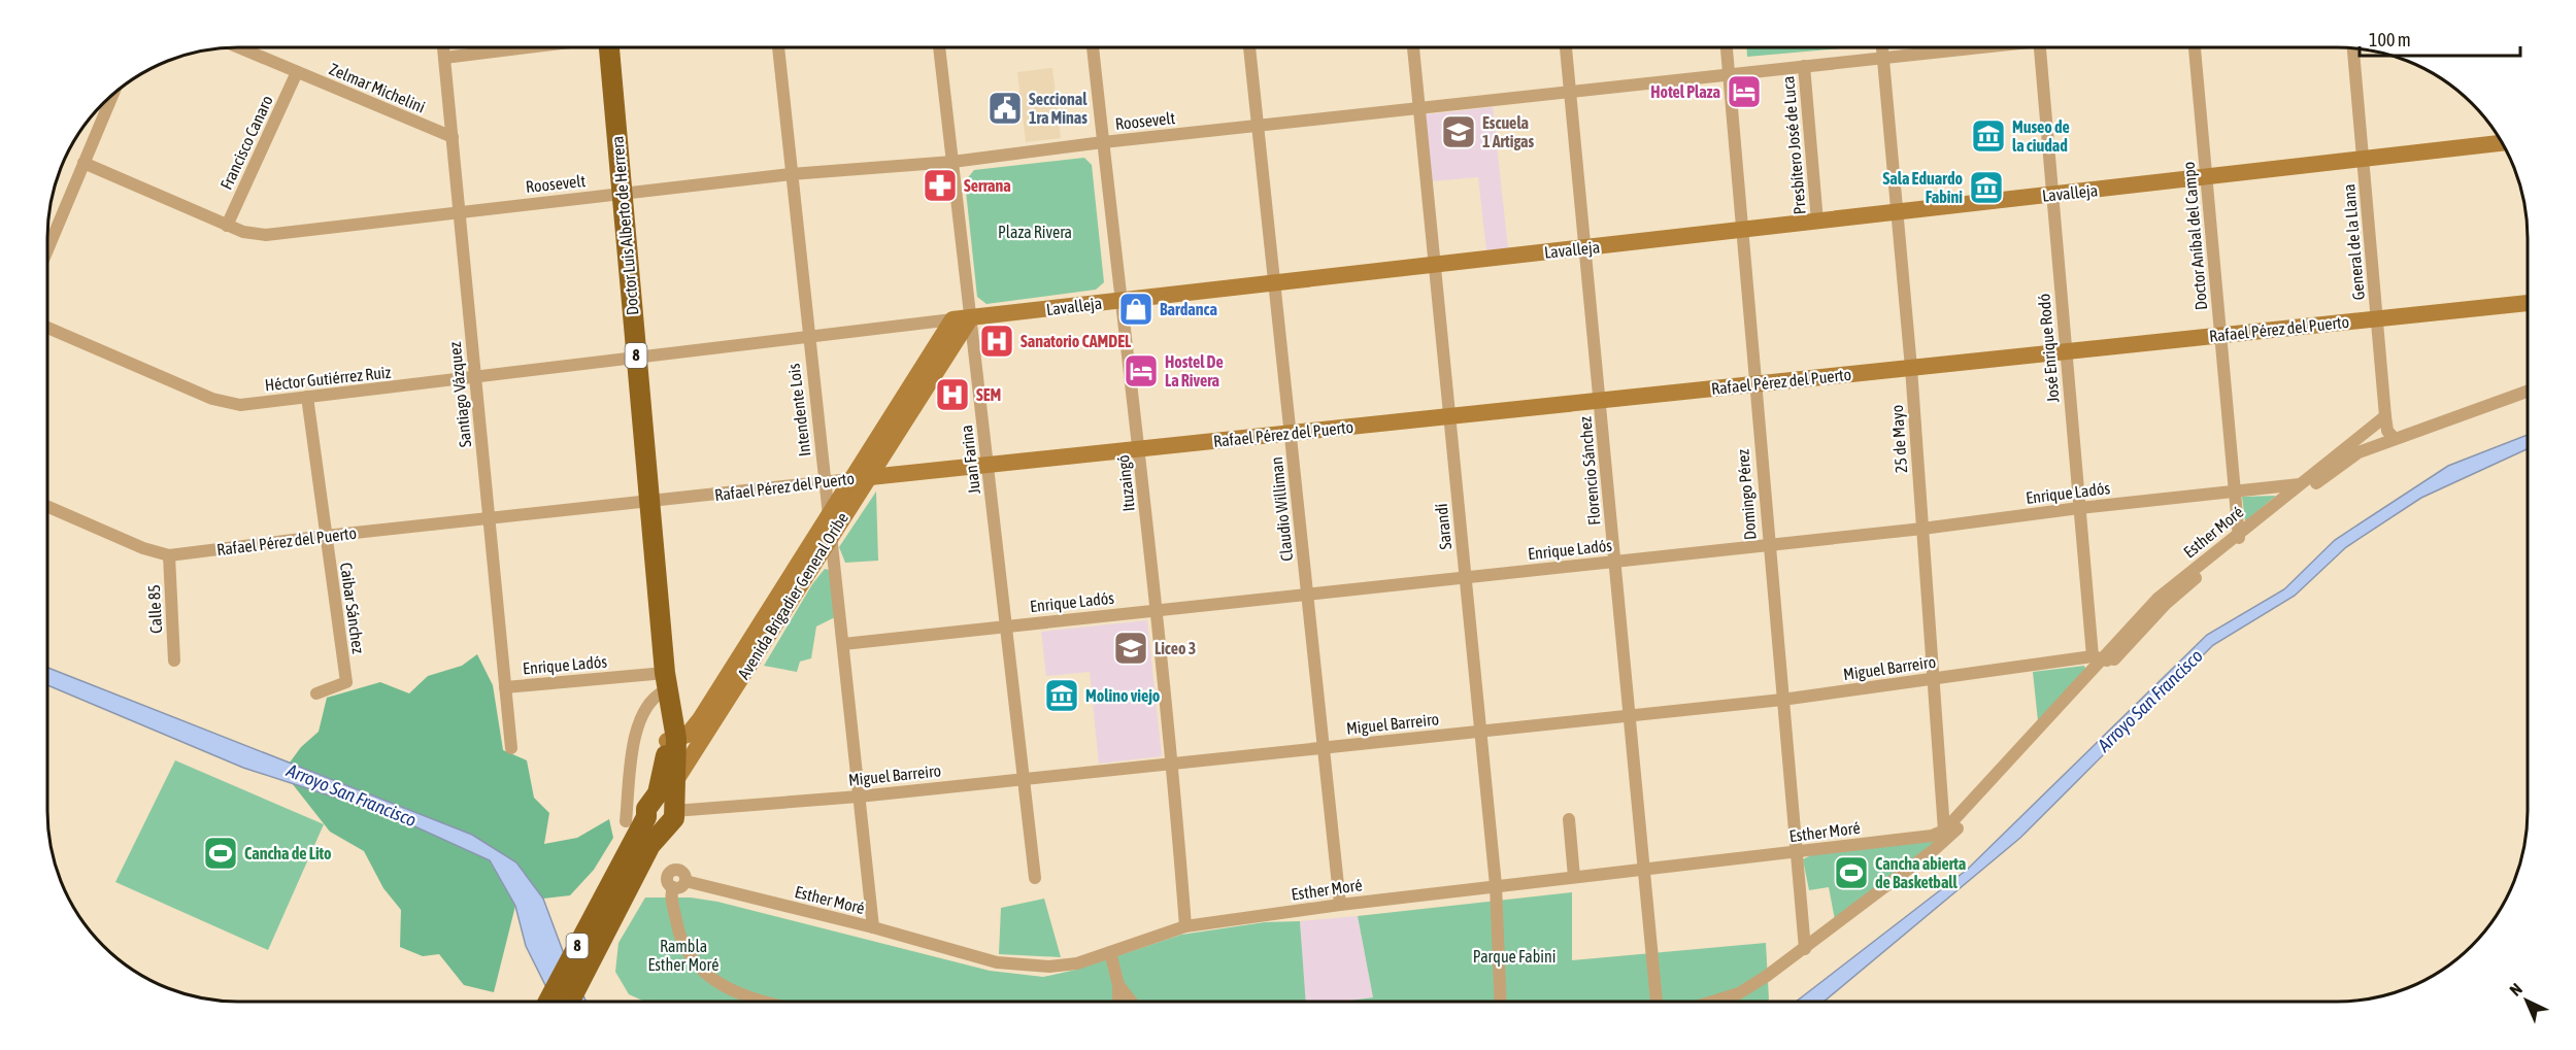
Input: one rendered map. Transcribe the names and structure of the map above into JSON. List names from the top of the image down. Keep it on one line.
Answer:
{"streets":{"highway":["Doctor Luis Alberto de Herrera","8"],"main road":["Lavalleja","Rafael Pérez del Puerto","Avenida Brigadier General Oribe"],"street":["Zelmar Michelini","Roosevelt","Francisco Canaro","Presbítero José de Luca","Doctor Aníbal del Campo","General de la Llana","José Enrique Rodó","Héctor Gutiérrez Ruiz","Santiago Vázquez","Intendente Lois","25 de Mayo","Juan Farina","Florencio Sánchez","Ituzaingó","Enrique Ladós","Domingo Pérez","Claudio Williman","Sarandí","Esther Moré","Caibar Sánchez","Calle 85","Miguel Barreiro"]},"crossings":[["Zelmar Michelini","Francisco Canaro"],["Zelmar Michelini","Santiago Vázquez"],["Roosevelt","Francisco Canaro"],["Roosevelt","Presbítero José de Luca"],["Roosevelt","Doctor Luis Alberto de Herrera"],["Roosevelt","Santiago Vázquez"],["Roosevelt","Intendente Lois"],["Roosevelt","25 de Mayo"],["Roosevelt","Juan Farina"],["Roosevelt","Florencio Sánchez"],["Roosevelt","Ituzaingó"],["Roosevelt","Domingo Pérez"],["Roosevelt","Claudio Williman"],["Roosevelt","Sarandí"],["Presbítero José de Luca","Lavalleja"],["Lavalleja","Doctor Luis Alberto de Herrera"],["Lavalleja","Doctor Aníbal del Campo"],["Lavalleja","General de la Llana"],["Lavalleja","José Enrique Rodó"],["Lavalleja","Héctor Gutiérrez Ruiz"],["Lavalleja","Intendente Lois"],["Lavalleja","25 de Mayo"],["Lavalleja","Juan Farina"],["Lavalleja","Florencio Sánchez"],["Lavalleja","Ituzaingó"],["Lavalleja","Domingo Pérez"],["Lavalleja","Claudio Williman"],["Lavalleja","Sarandí"],["Lavalleja","Avenida Brigadier General Oribe"],["Doctor Luis Alberto de Herrera","Rafael Pérez del Puerto"],["Doctor Luis Alberto de Herrera","8"],["Doctor Luis Alberto de Herrera","Héctor Gutiérrez Ruiz"],["Doctor Luis Alberto de Herrera","Enrique Ladós"],["Doctor Luis Alberto de Herrera","Avenida Brigadier General Oribe"],["Doctor Luis Alberto de Herrera","Miguel Barreiro"],["Doctor Aníbal del Campo","Rafael Pérez del Puerto"],["Doctor Aníbal del Campo","Enrique Ladós"],["Doctor Aníbal del Campo","Esther Moré"],["General de la Llana","Rafael Pérez del Puerto"],["General de la Llana","Esther Moré"],["Rafael Pérez del Puerto","José Enrique Rodó"],["Rafael Pérez del Puerto","Santiago Vázquez"],["Rafael Pérez del Puerto","Intendente Lois"],["Rafael Pérez del Puerto","25 de Mayo"],["Rafael Pérez del Puerto","Juan Farina"],["Rafael Pérez del Puerto","Florencio Sánchez"],["Rafael Pérez del Puerto","Ituzaingó"],["Rafael Pérez del Puerto","Domingo Pérez"],["Rafael Pérez del Puerto","Claudio Williman"],["Rafael Pérez del Puerto","Sarandí"],["Rafael Pérez del Puerto","Avenida Brigadier General Oribe"],["Rafael Pérez del Puerto","Caibar Sánchez"],["Rafael Pérez del Puerto","Calle 85"],["José Enrique Rodó","Enrique Ladós"],["José Enrique Rodó","Esther Moré"],["José Enrique Rodó","Miguel Barreiro"],["8","Miguel Barreiro"],["Héctor Gutiérrez Ruiz","Santiago Vázquez"],["Héctor Gutiérrez Ruiz","Caibar Sánchez"],["Santiago Vázquez","Enrique Ladós"],["Intendente Lois","Enrique Ladós"],["Intendente Lois","Esther Moré"],["Intendente Lois","Avenida Brigadier General Oribe"],["Intendente Lois","Miguel Barreiro"],["25 de Mayo","Enrique Ladós"],["25 de Mayo","Esther Moré"],["25 de Mayo","Miguel Barreiro"],["Juan Farina","Enrique Ladós"],["Juan Farina","Avenida Brigadier General Oribe"],["Juan Farina","Miguel Barreiro"],["Florencio Sánchez","Enrique Ladós"],["Florencio Sánchez","Esther Moré"],["Florencio Sánchez","Miguel Barreiro"],["Ituzaingó","Enrique Ladós"],["Ituzaingó","Esther Moré"],["Ituzaingó","Miguel Barreiro"],["Enrique Ladós","Domingo Pérez"],["Enrique Ladós","Claudio Williman"],["Enrique Ladós","Sarandí"],["Enrique Ladós","Esther Moré"],["Domingo Pérez","Esther Moré"],["Domingo Pérez","Miguel Barreiro"],["Claudio Williman","Esther Moré"],["Claudio Williman","Miguel Barreiro"],["Sarandí","Esther Moré"],["Sarandí","Miguel Barreiro"],["Esther Moré","Miguel Barreiro"]],"water":["Arroyo San Francisco"],"parks":["Plaza Rivera","Rambla Esther Moré","Parque Fabini"],"places":{"hotel":["Hotel Plaza","Hostel De La Rivera"],"public building":["Seccional 1ra Minas"],"school or university":["Escuela 1 Artigas","Liceo 3"],"museum":["Museo de la ciudad","Sala Eduardo Fabini","Molino viejo"],"pharmacy":["Serrana"],"shop":["Bardanca"],"hospital":["Sanatorio CAMDEL","SEM"],"sports":["Cancha de Lito","Cancha abierta de Basketball"]},"scale_bar":"100 m","north":"top left"}
